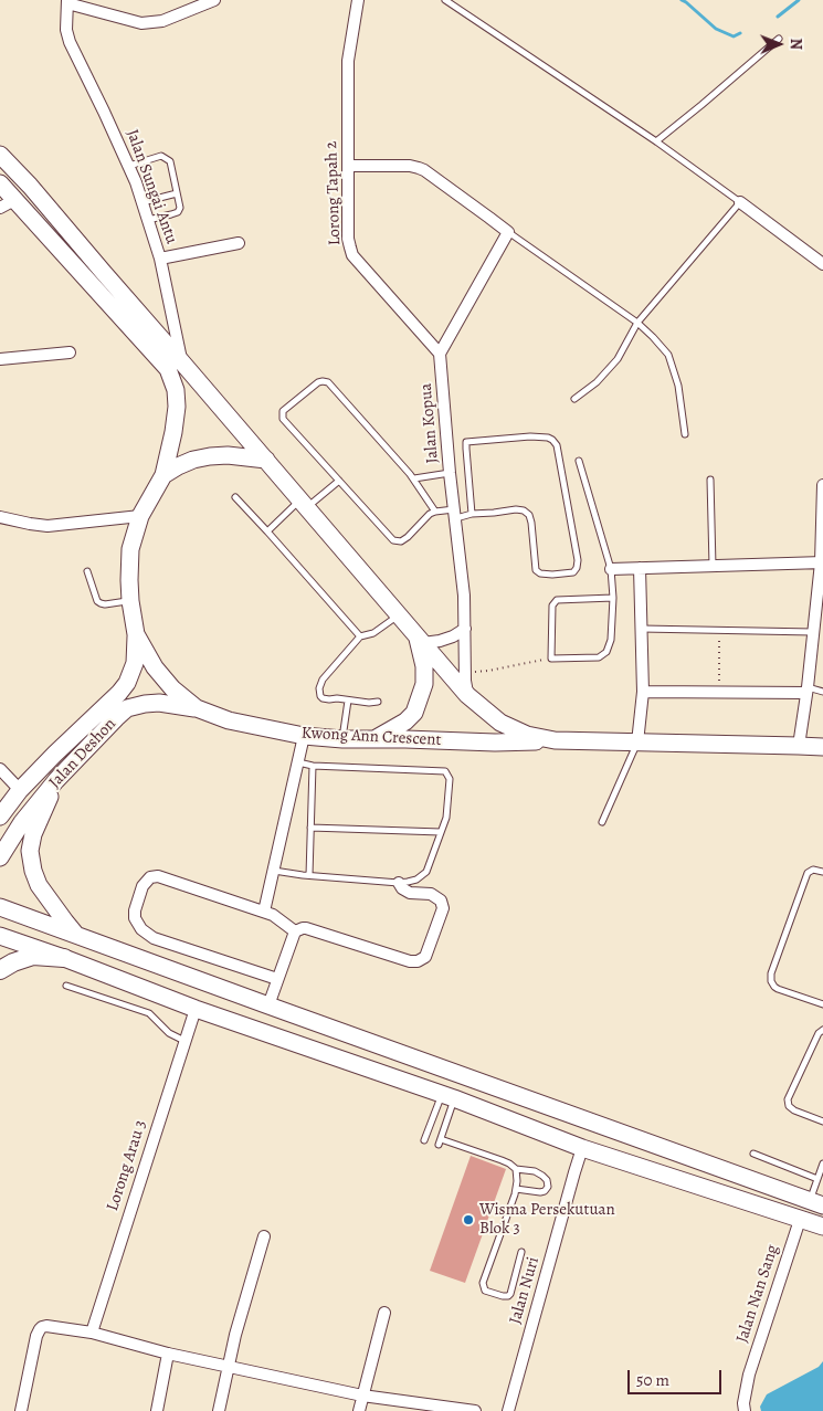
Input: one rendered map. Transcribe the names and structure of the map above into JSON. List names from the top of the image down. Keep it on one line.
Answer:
{"streets":{"main road":["Kwong Ann Crescent","Jalan Deshon"],"street":["Jalan Sungai Antu","Lorong Tapah 2","Jalan Kopua","Lorong Arau 3","Jalan Nuri","Jalan Nan Sang"]},"crossings":[["Lorong Tapah 2","Jalan Kopua"],["Kwong Ann Crescent","Jalan Deshon"]],"places":["Wisma Persekutuan Blok 3"],"scale_bar":"50 m","north":"right"}
